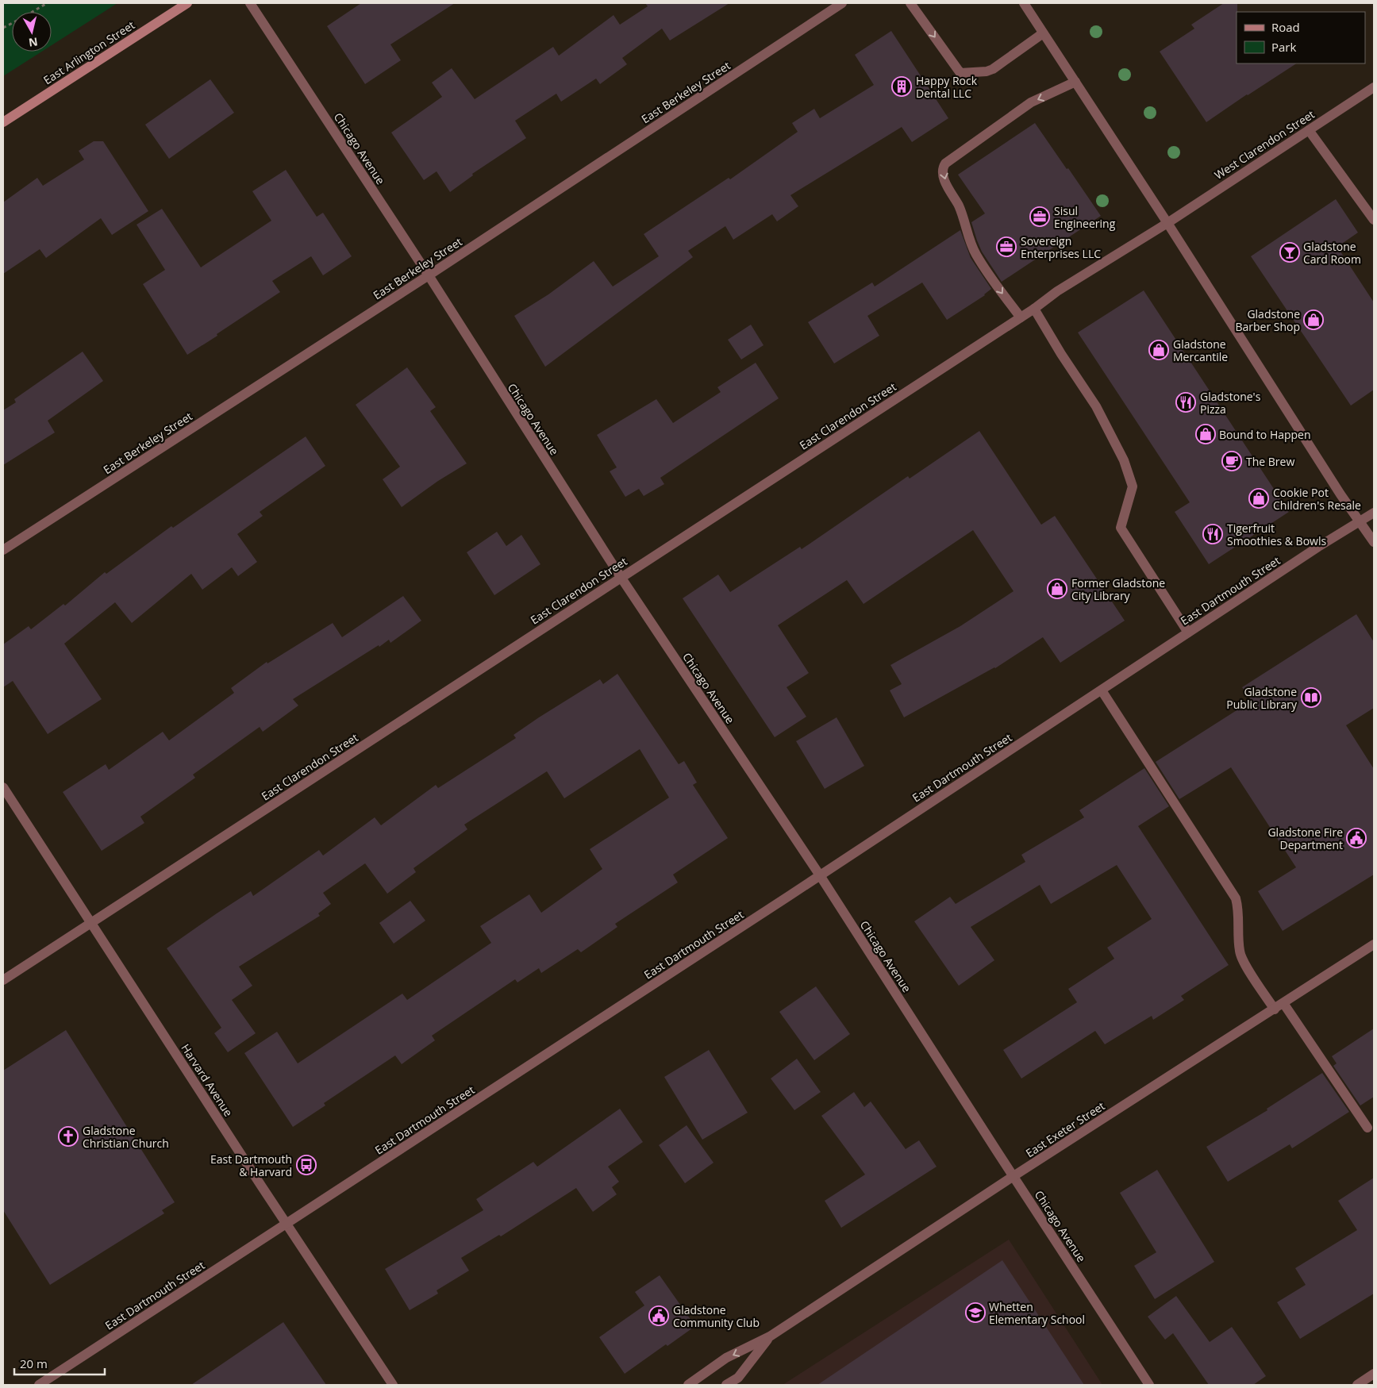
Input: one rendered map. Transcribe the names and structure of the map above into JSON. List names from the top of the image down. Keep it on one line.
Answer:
{"streets":{"main road":["East Arlington Street"],"street":["East Berkeley Street","West Clarendon Street","Chicago Avenue","East Clarendon Street","East Dartmouth Street","Harvard Avenue","East Exeter Street"]},"crossings":[["East Berkeley Street","Chicago Avenue"],["West Clarendon Street","East Clarendon Street"],["Chicago Avenue","East Clarendon Street"],["Chicago Avenue","East Dartmouth Street"],["Chicago Avenue","East Exeter Street"],["East Clarendon Street","Harvard Avenue"],["East Dartmouth Street","Harvard Avenue"]],"places":{"building":["Happy Rock Dental LLC"],"office":["Sisul Engineering","Sovereign Enterprises LLC"],"bar":["Gladstone Card Room"],"shop":["Gladstone Barber Shop","Gladstone Mercantile","Bound to Happen","Cookie Pot Children's Resale","Former Gladstone City Library"],"restaurant":["Gladstone's Pizza","Tigerfruit Smoothies & Bowls"],"cafe":["The Brew"],"library":["Gladstone Public Library"],"public building":["Gladstone Fire Department","Gladstone Community Club"],"church":["Gladstone Christian Church"],"bus stop":["East Dartmouth & Harvard"],"school or university":["Whetten Elementary School"]},"legend":["Road","Park"],"scale_bar":"20 m","north":"bottom"}
